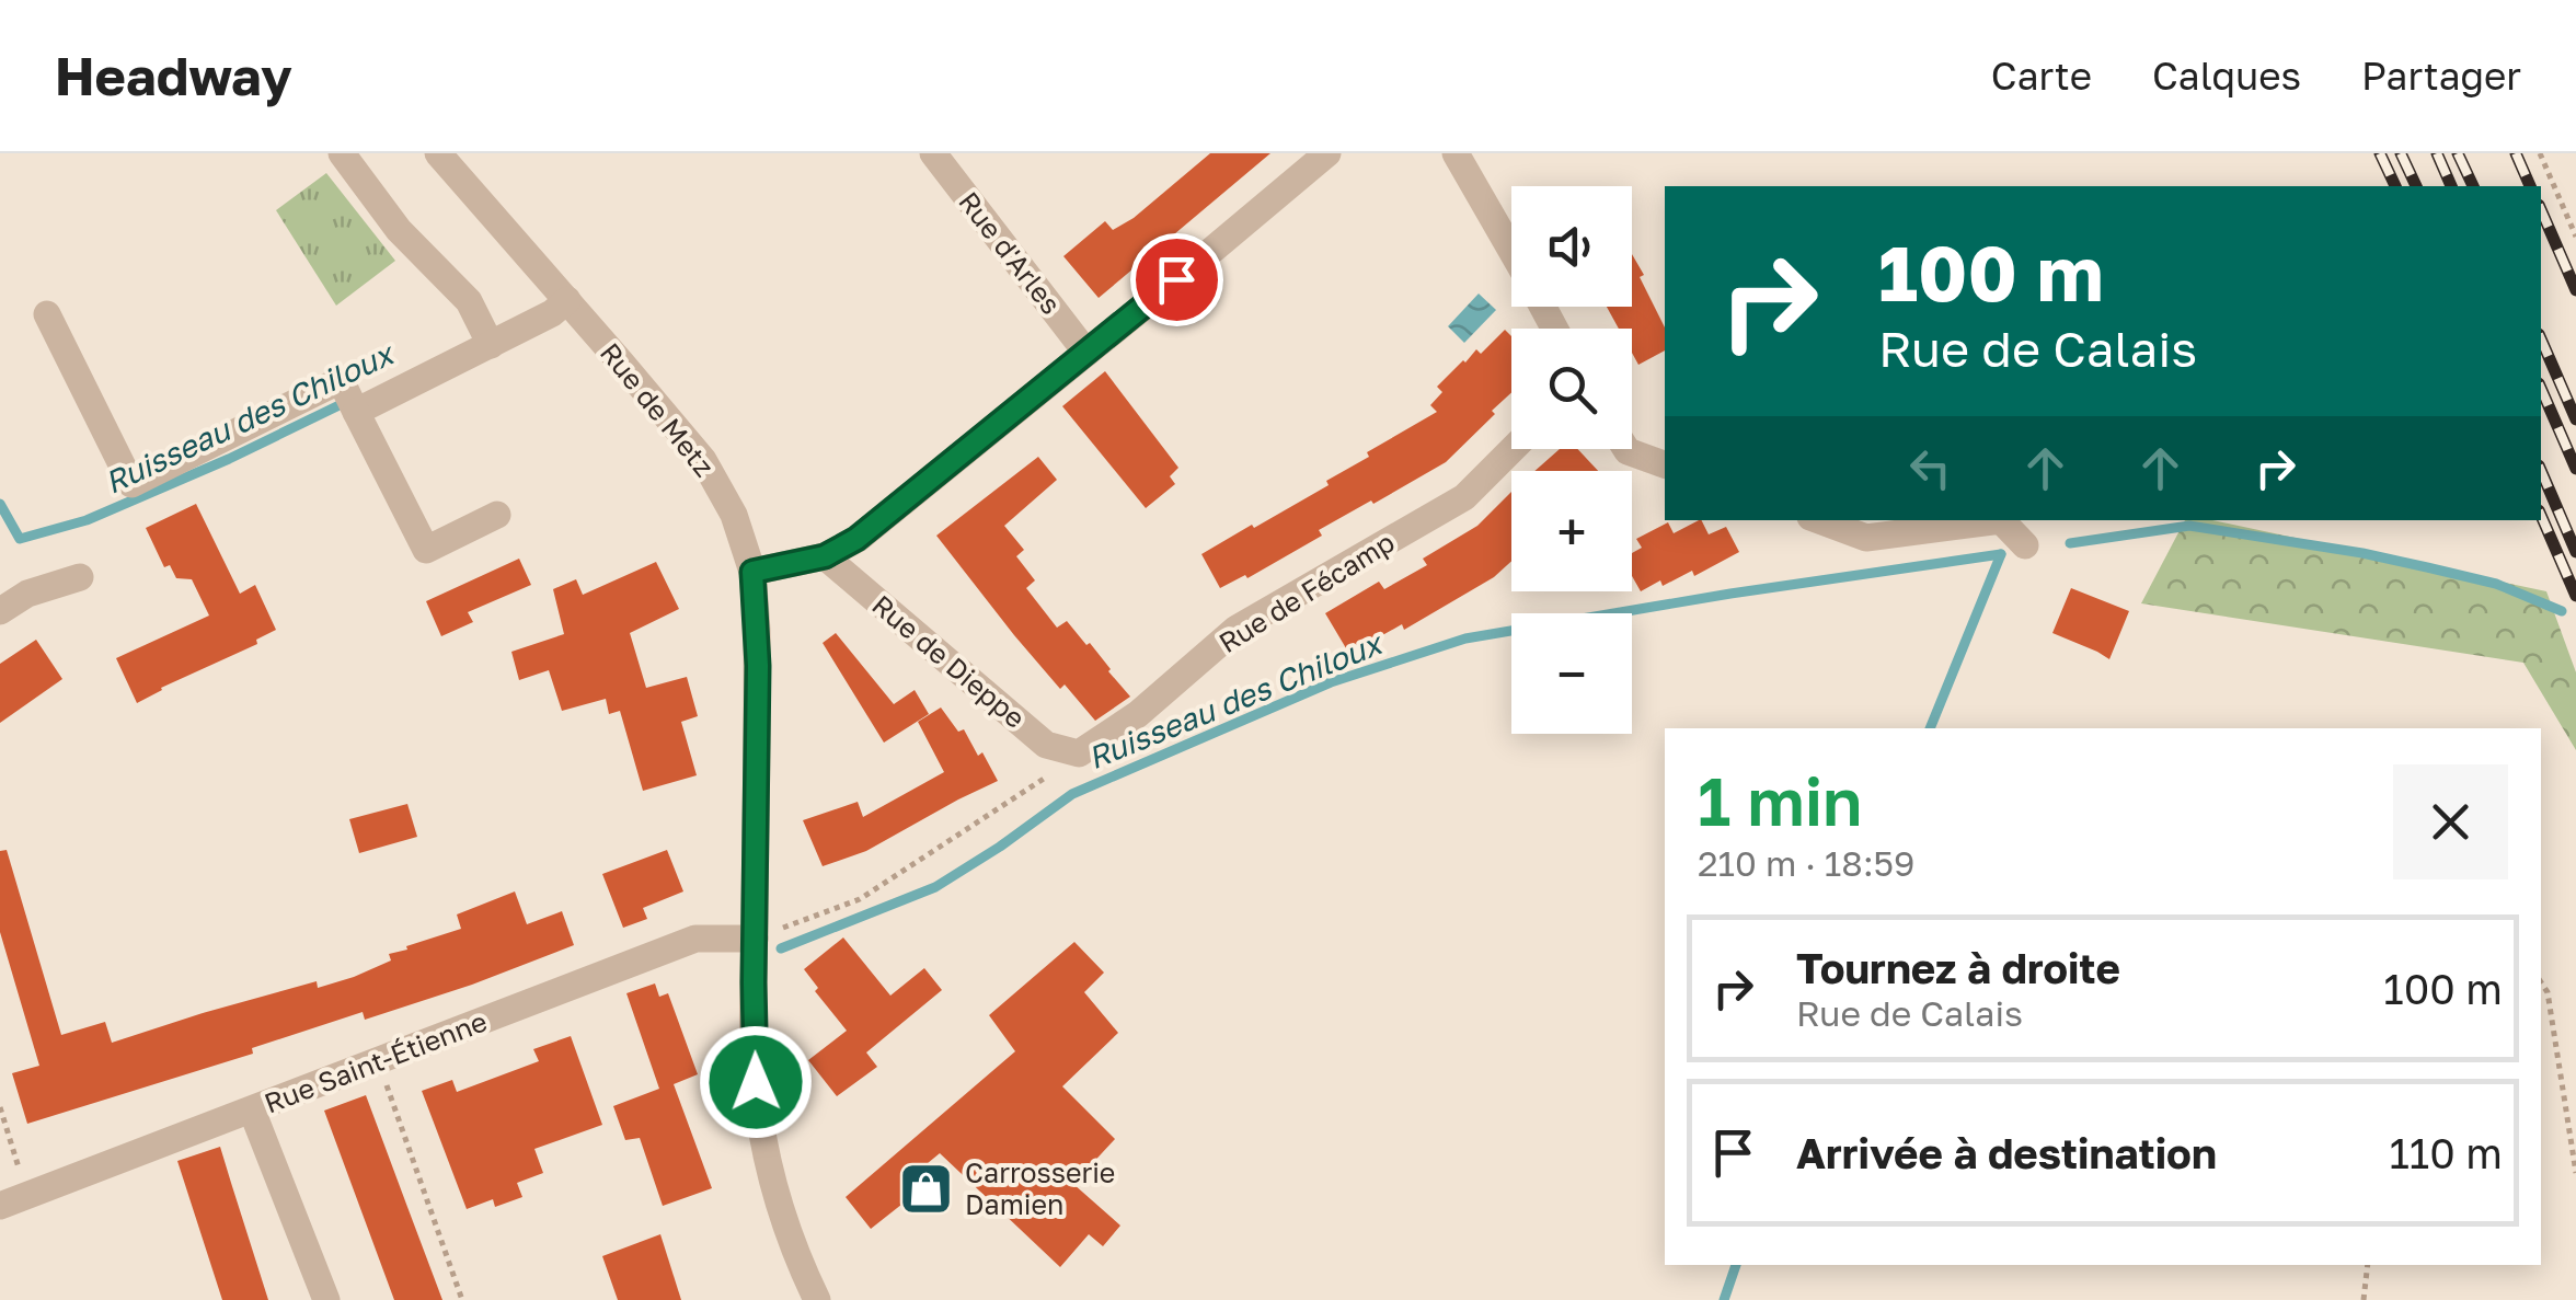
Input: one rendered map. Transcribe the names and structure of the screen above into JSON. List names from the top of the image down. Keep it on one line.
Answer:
{"streets":{"street":["Rue d'Arles","Rue de Metz","Rue de Fécamp","Rue de Dieppe","Rue Saint-Étienne"]},"crossings":[["Rue de Metz","Rue Saint-Étienne"],["Rue de Fécamp","Rue de Dieppe"]],"water":["Ruisseau des Chiloux"],"places":{"shop":["Carrosserie Damien"]},"page":{"header":"Headway","nav":["Carte","Calques","Partager"],"map_buttons":["+","−"],"turn":["100 m","Rue de Calais"],"heading":["1 min","210 m · 18:59"],"list":[{"name":"Tournez à droite","note":"Rue de Calais","value":"100 m"},{"name":"Arrivée à destination","value":"110 m"}]}}
